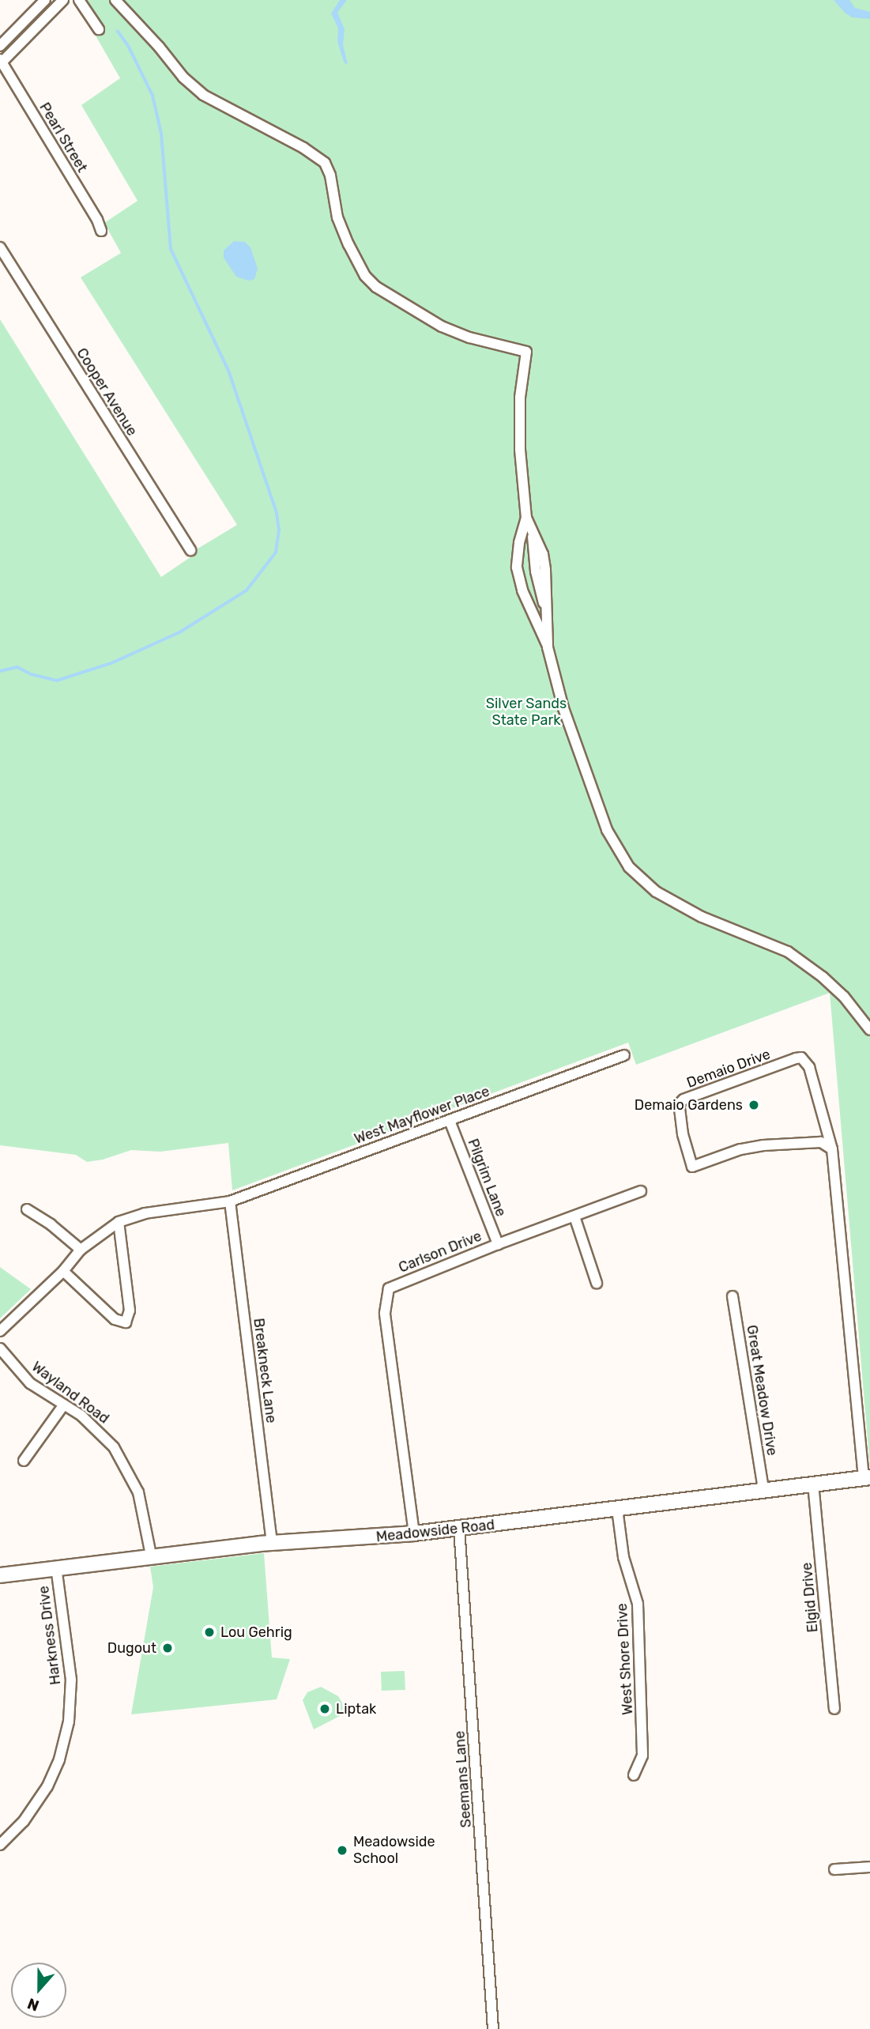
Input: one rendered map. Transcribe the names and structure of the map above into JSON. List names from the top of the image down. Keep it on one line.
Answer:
{"streets":{"main road":["Meadowside Road"],"street":["Pearl Street","Cooper Avenue","Demaio Drive","West Mayflower Place","Pilgrim Lane","Carlson Drive","Breakneck Lane","Great Meadow Drive","Wayland Road","Elgid Drive","Harkness Drive","West Shore Drive","Seemans Lane"]},"crossings":[["Demaio Drive","Meadowside Road"],["West Mayflower Place","Pilgrim Lane"],["West Mayflower Place","Breakneck Lane"],["Pilgrim Lane","Carlson Drive"],["Carlson Drive","Meadowside Road"],["Breakneck Lane","Meadowside Road"],["Great Meadow Drive","Meadowside Road"],["Wayland Road","Meadowside Road"],["Meadowside Road","Elgid Drive"],["Meadowside Road","Harkness Drive"],["Meadowside Road","West Shore Drive"],["Meadowside Road","Seemans Lane"]],"parks":["Silver Sands State Park"],"places":["Demaio Gardens","Lou Gehrig","Dugout","Liptak","Meadowside School"],"north":"bottom"}
